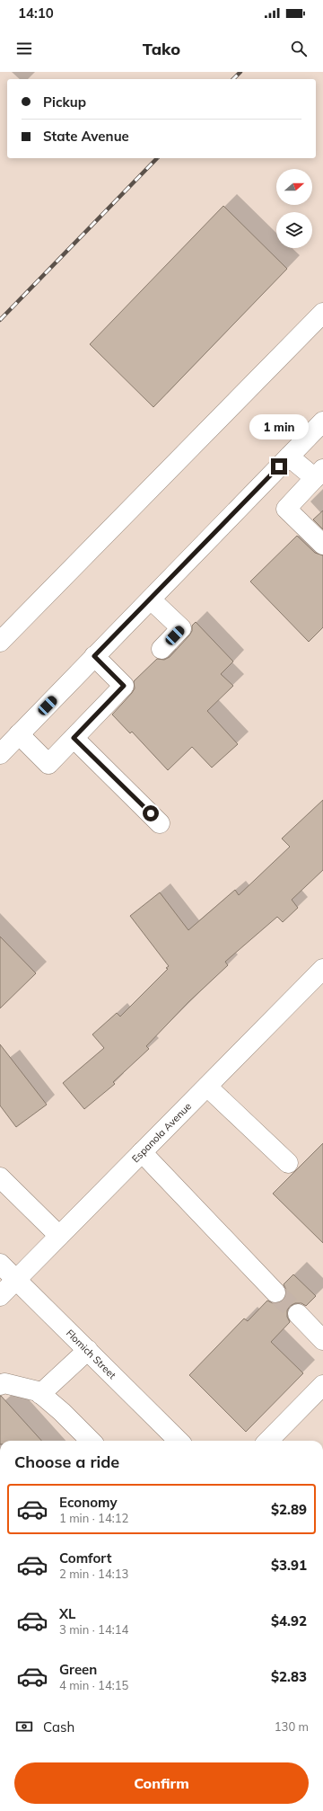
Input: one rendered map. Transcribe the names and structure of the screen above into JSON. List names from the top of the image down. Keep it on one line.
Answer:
{"streets":{"street":["Espanola Avenue","Flomich Street"]},"crossings":[["Espanola Avenue","Flomich Street"]],"north":"right","page":{"status":"14:10","header":"Tako","banner":["Pickup","State Avenue"],"bubble":"1 min","heading":"Choose a ride","list":[{"name":"Economy","note":"1 min · 14:12","value":"$2.89"},{"name":"Comfort","note":"2 min · 14:13","value":"$3.91"},{"name":"XL","note":"3 min · 14:14","value":"$4.92"},{"name":"Green","note":"4 min · 14:15","value":"$2.83"}],"pay":["Cash","130 m"],"buttons":"Confirm"}}
